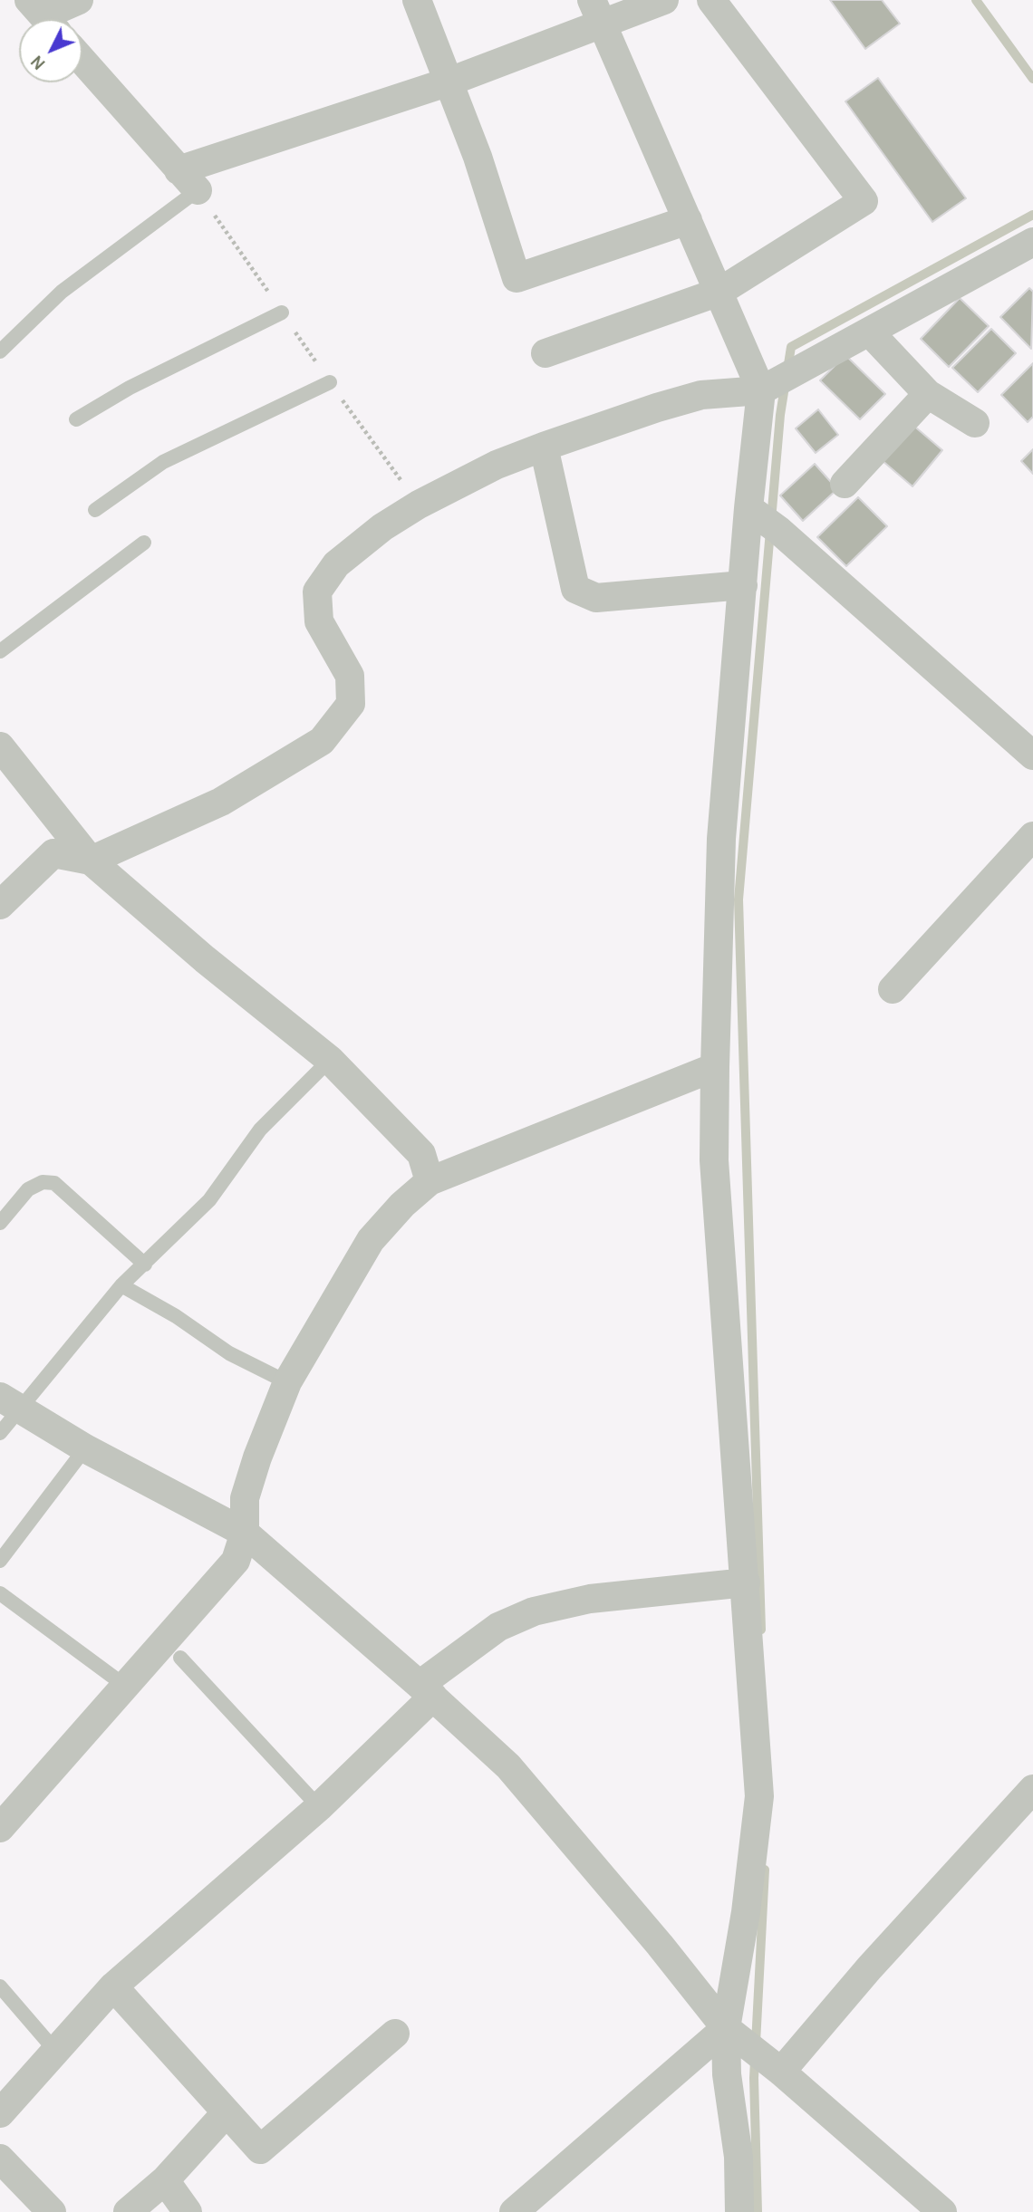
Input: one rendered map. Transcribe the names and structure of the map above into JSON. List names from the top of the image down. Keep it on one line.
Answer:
{"north":"bottom left"}
